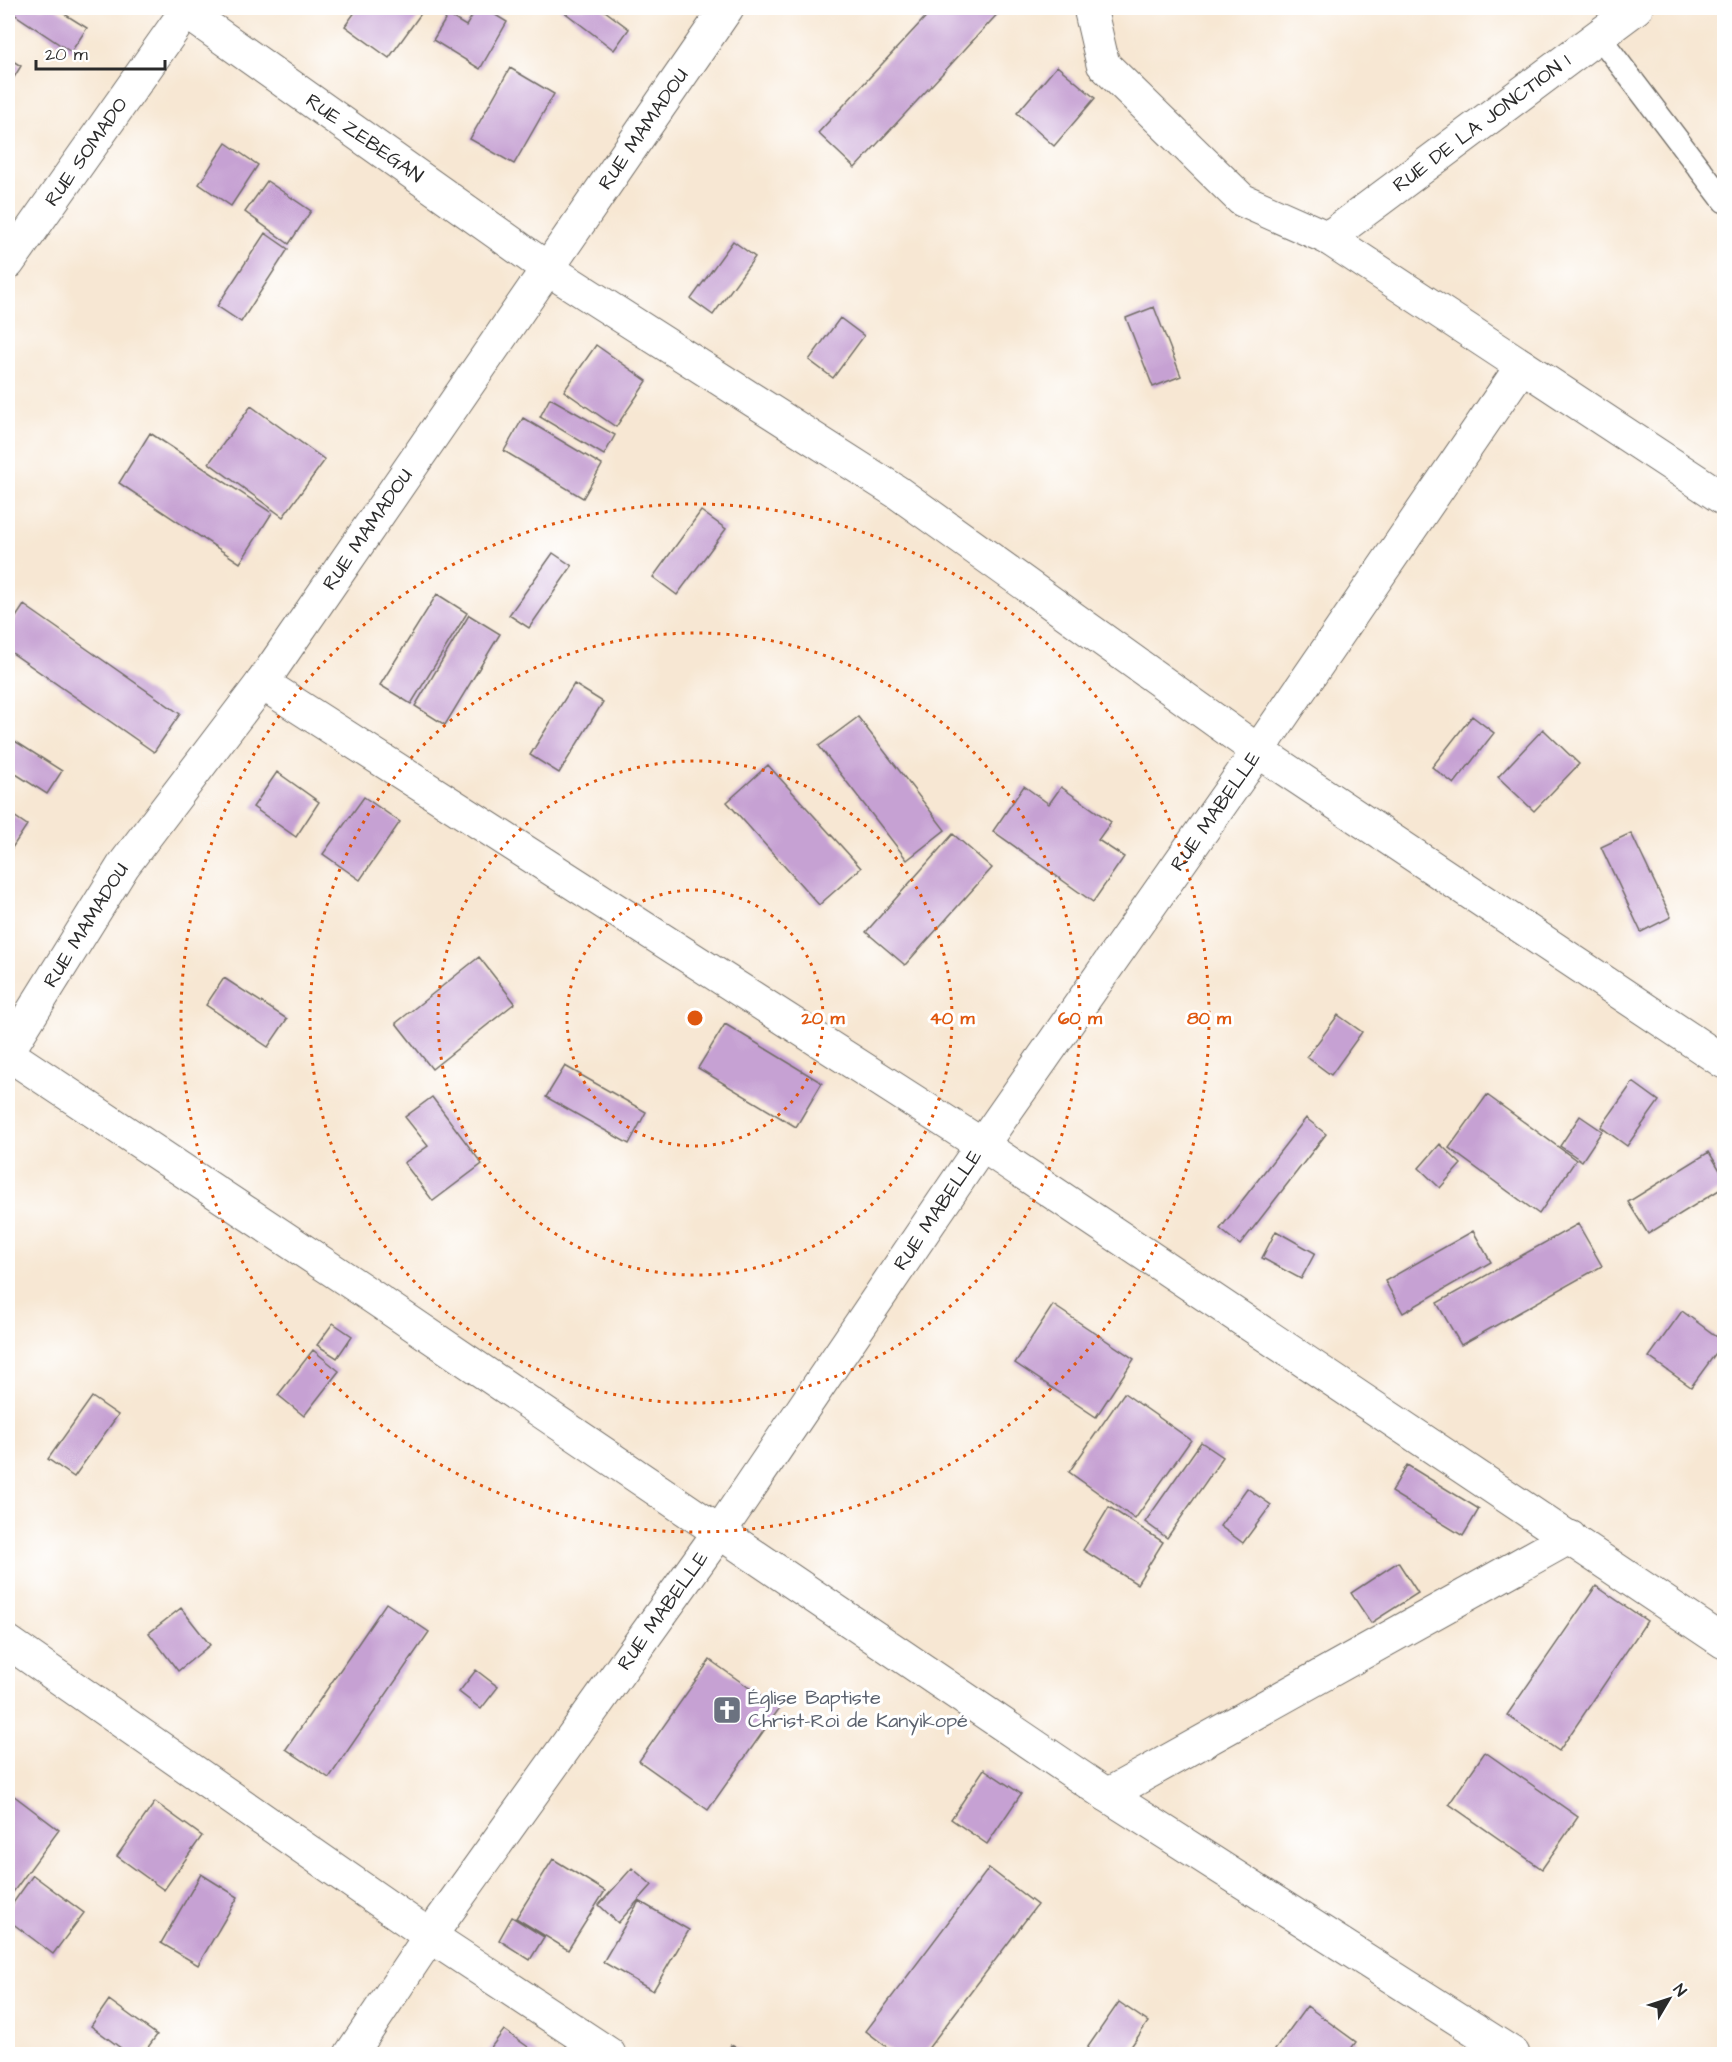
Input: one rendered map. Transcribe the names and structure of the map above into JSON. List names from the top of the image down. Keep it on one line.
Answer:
{"streets":{"street":["RUE DE LA JONCTION 1","RUE MAMADOU","RUE ZEBEGAN","RUE SOMADO","RUE MABELLE"]},"crossings":[["RUE MAMADOU","RUE ZEBEGAN"],["RUE ZEBEGAN","RUE SOMADO"],["RUE ZEBEGAN","RUE MABELLE"]],"places":{"church":["Église Baptiste Christ-Roi de Kanyikopé"]},"scale_bar":"20 m","north":"top right","rings":["20 m","40 m","60 m","80 m"]}
